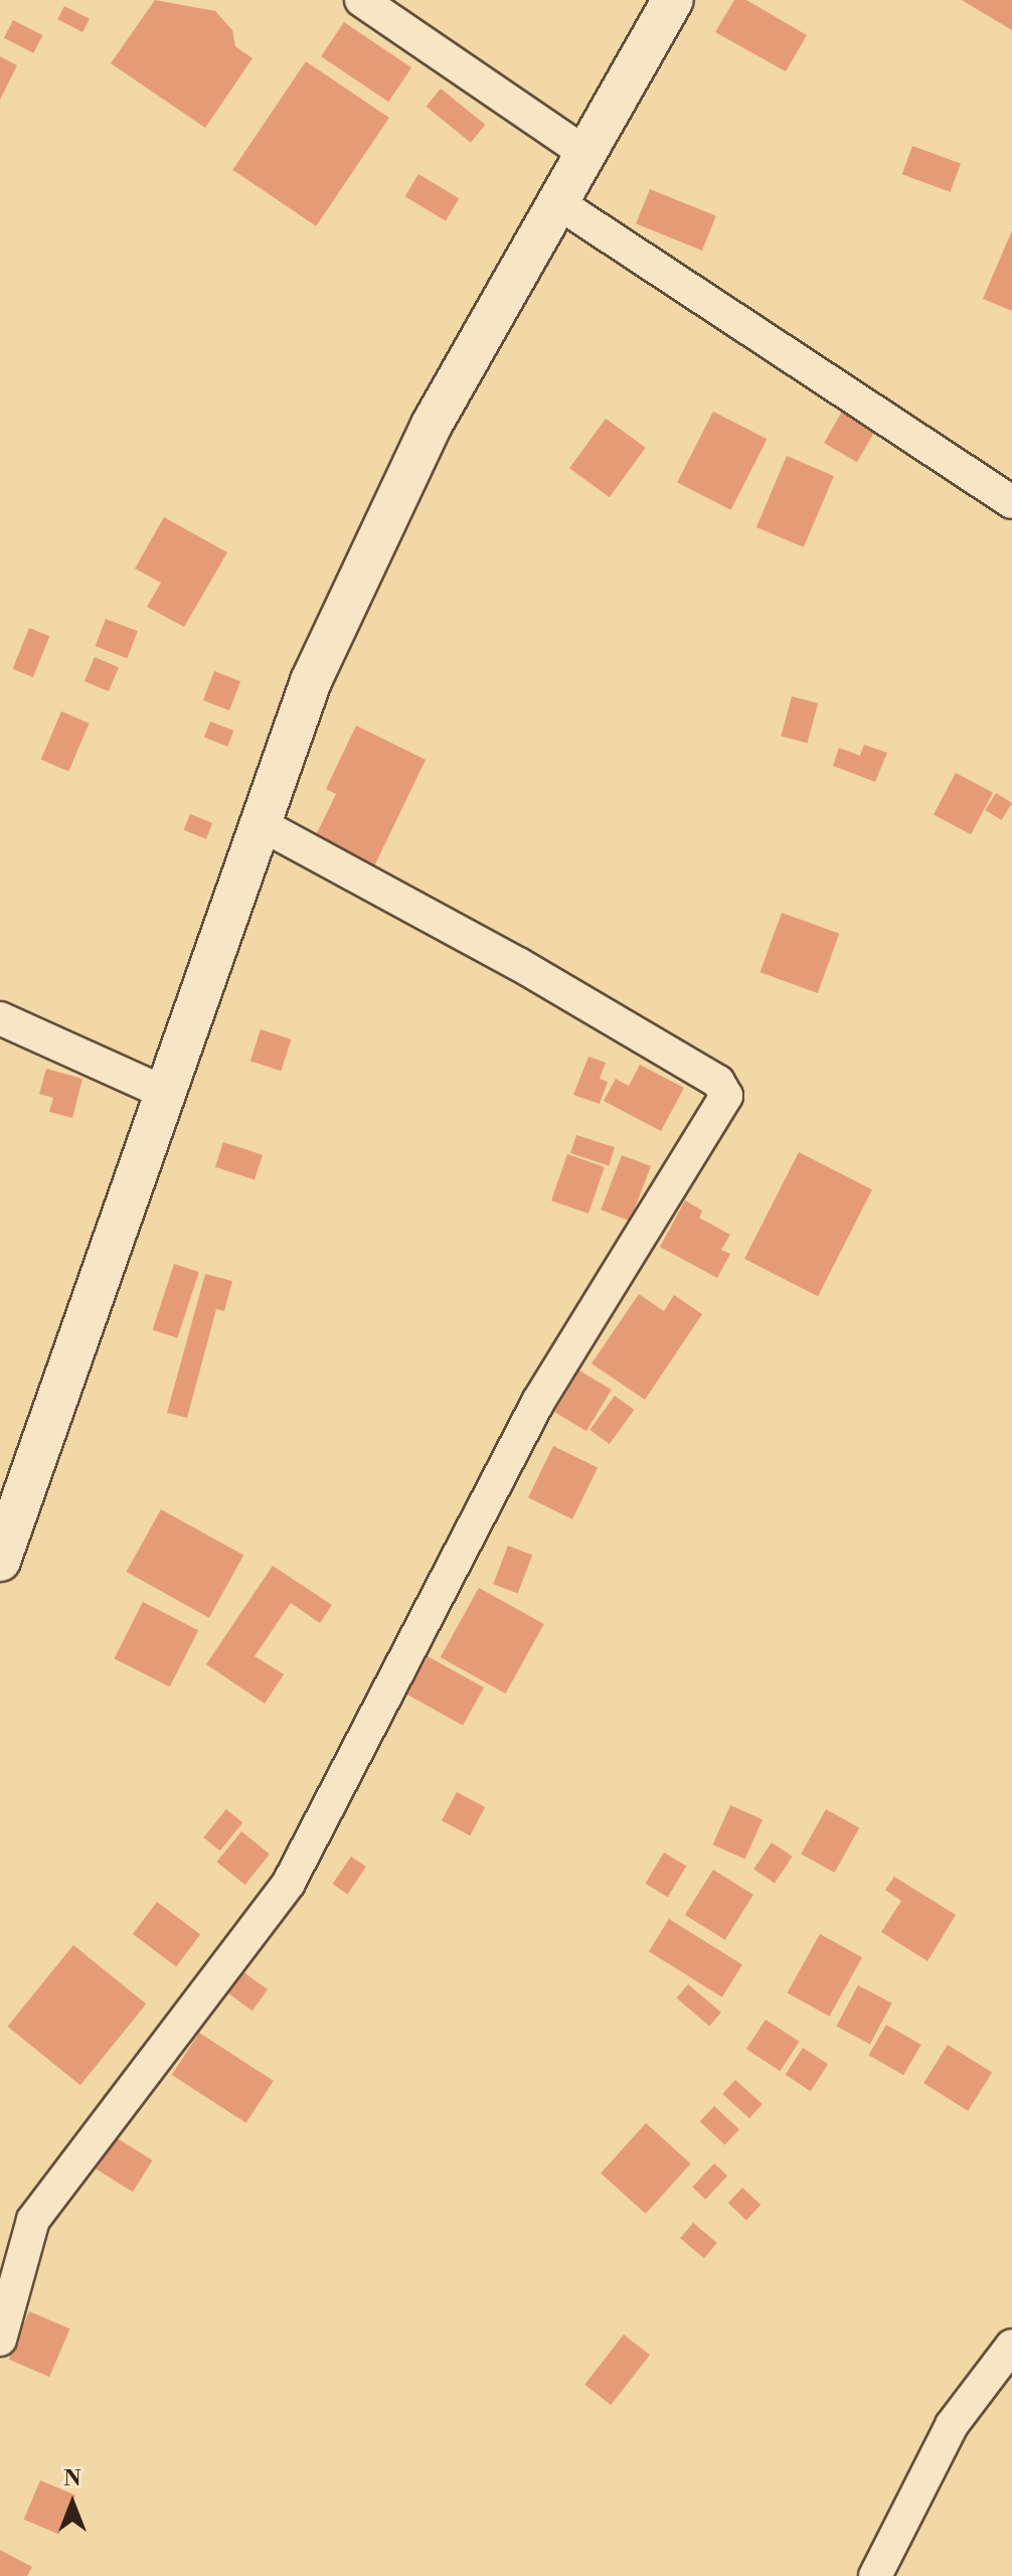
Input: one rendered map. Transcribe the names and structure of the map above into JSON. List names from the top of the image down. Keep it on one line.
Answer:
{"north":"top"}
